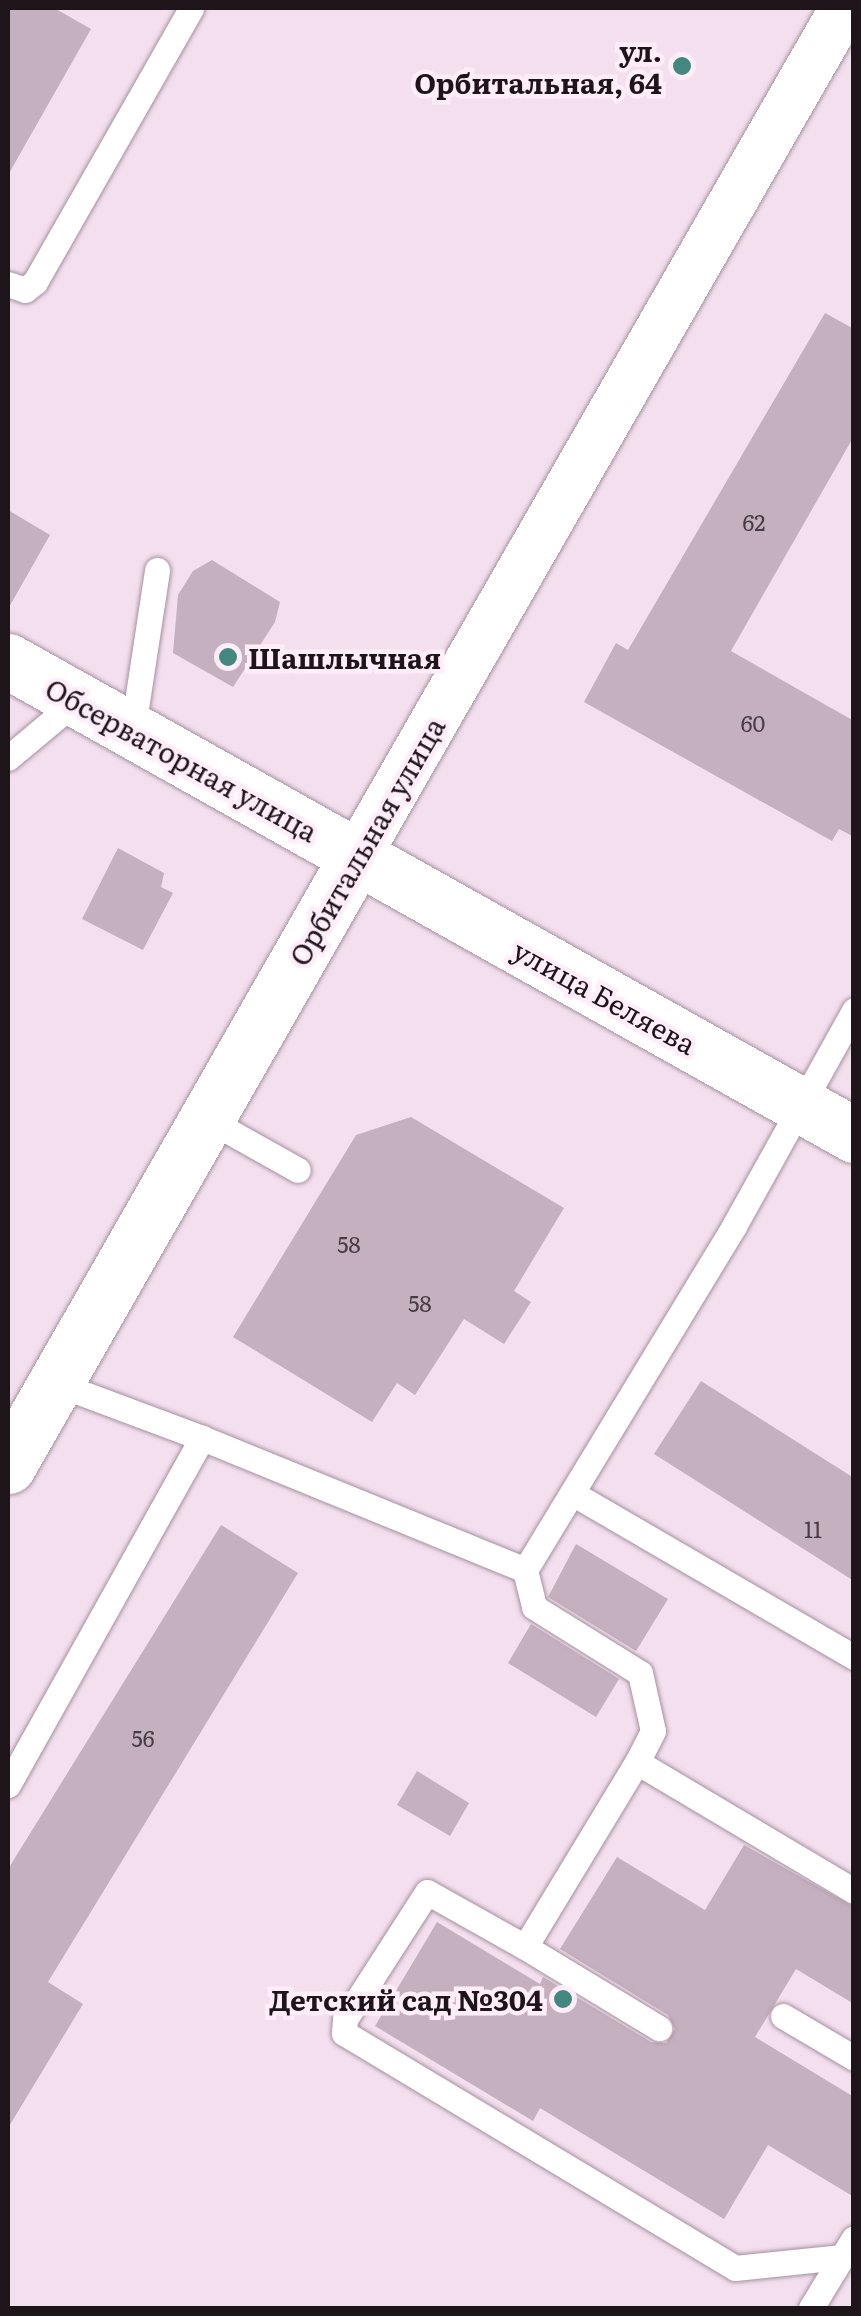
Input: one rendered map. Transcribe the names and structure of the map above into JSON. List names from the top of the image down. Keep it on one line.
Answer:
{"streets":{"main road":["Обсерваторная улица","Орбитальная улица","улица Беляева"]},"crossings":[["Обсерваторная улица","Орбитальная улица"],["Обсерваторная улица","улица Беляева"],["Орбитальная улица","улица Беляева"]],"places":["ул. Орбитальная, 64","Шашлычная","Детский сад №304"],"house_numbers":["62","60","58","58","11","56"]}
